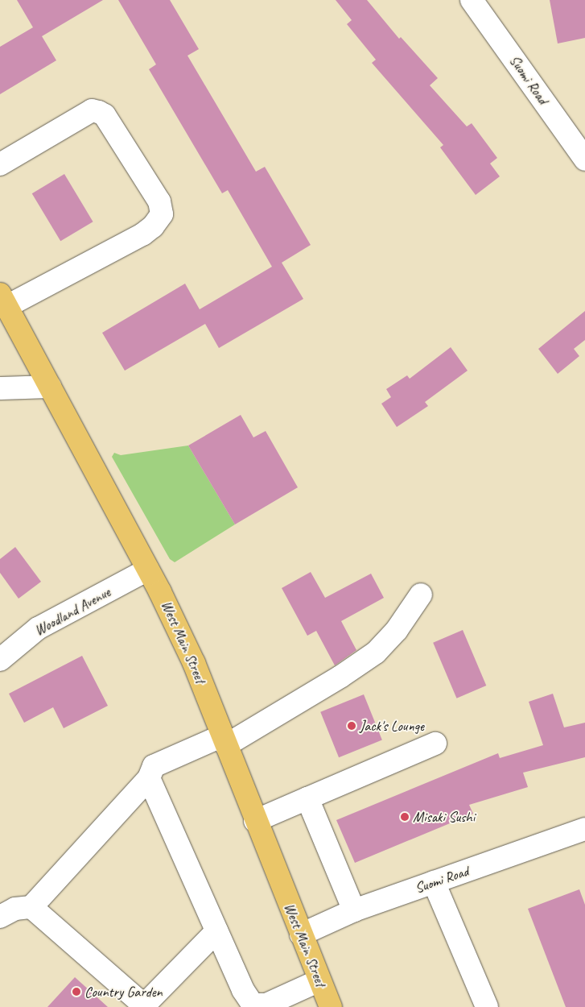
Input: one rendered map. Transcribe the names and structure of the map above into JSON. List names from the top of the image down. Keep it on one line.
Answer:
{"streets":{"main road":["West Main Street"],"street":["Suomi Road","Woodland Avenue"]},"crossings":[["Suomi Road","West Main Street"],["Woodland Avenue","West Main Street"]],"places":["Jack's Lounge","Misaki Sushi","Country Garden"]}
